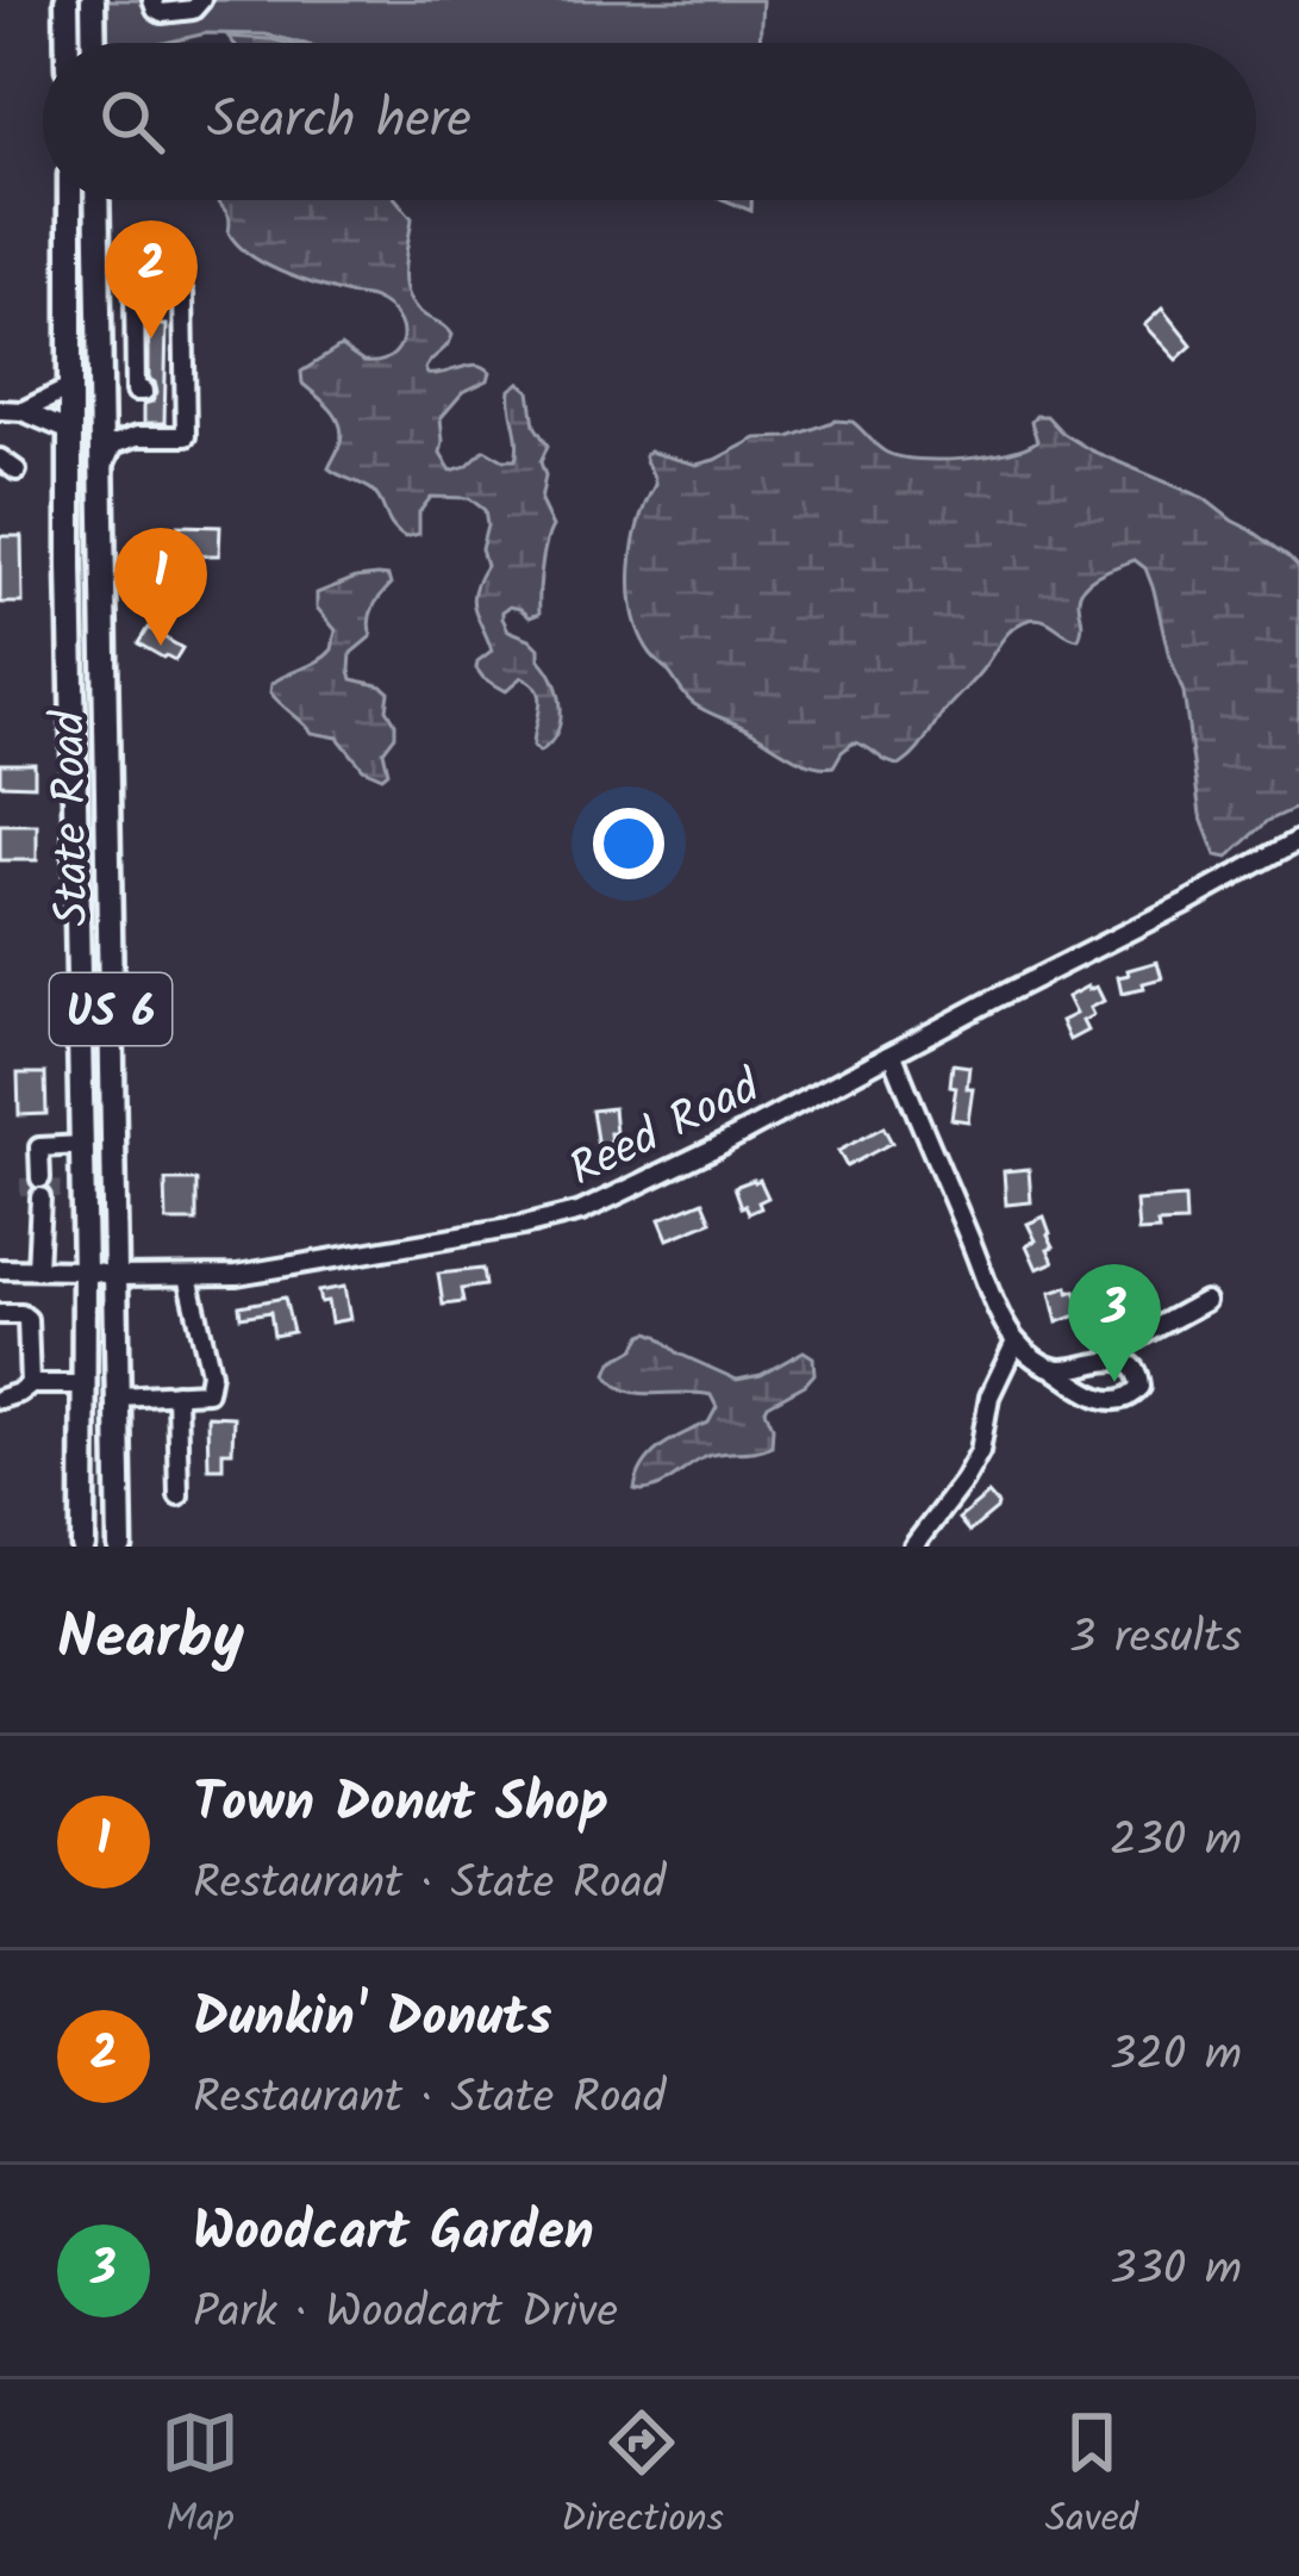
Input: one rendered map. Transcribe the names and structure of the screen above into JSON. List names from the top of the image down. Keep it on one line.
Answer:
{"streets":{"main road":["State Road","US 6"],"street":["Reed Road"]},"crossings":[["State Road","Reed Road"]],"page":{"search":"Search here","pins":["2","1","3"],"heading":["Nearby","3 results"],"list":[{"mark":"1","name":"Town Donut Shop","note":"Restaurant · State Road","value":"230 m"},{"mark":"2","name":"Dunkin' Donuts","note":"Restaurant · State Road","value":"320 m"},{"mark":"3","name":"Woodcart Garden","note":"Park · Woodcart Drive","value":"330 m"}],"nav":["Map","Directions","Saved"]}}
